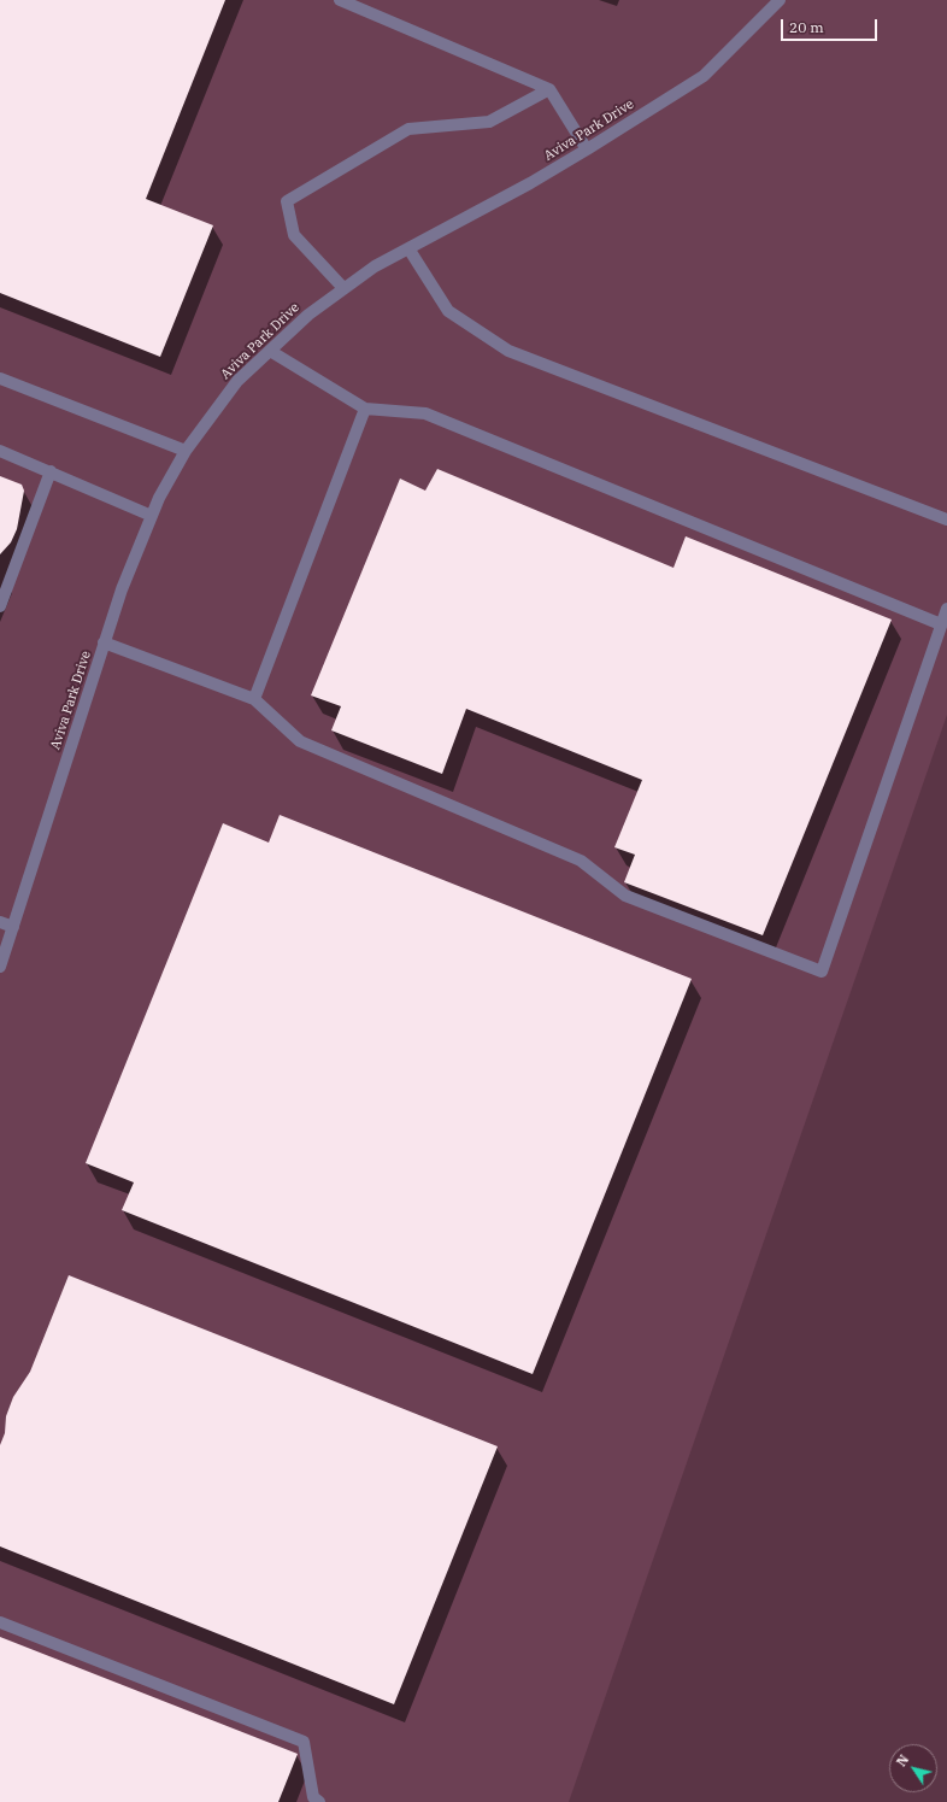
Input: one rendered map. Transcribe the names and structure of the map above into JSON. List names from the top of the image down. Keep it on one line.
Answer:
{"streets":{"street":["Aviva Park Drive"]},"scale_bar":"20 m","north":"top left"}
